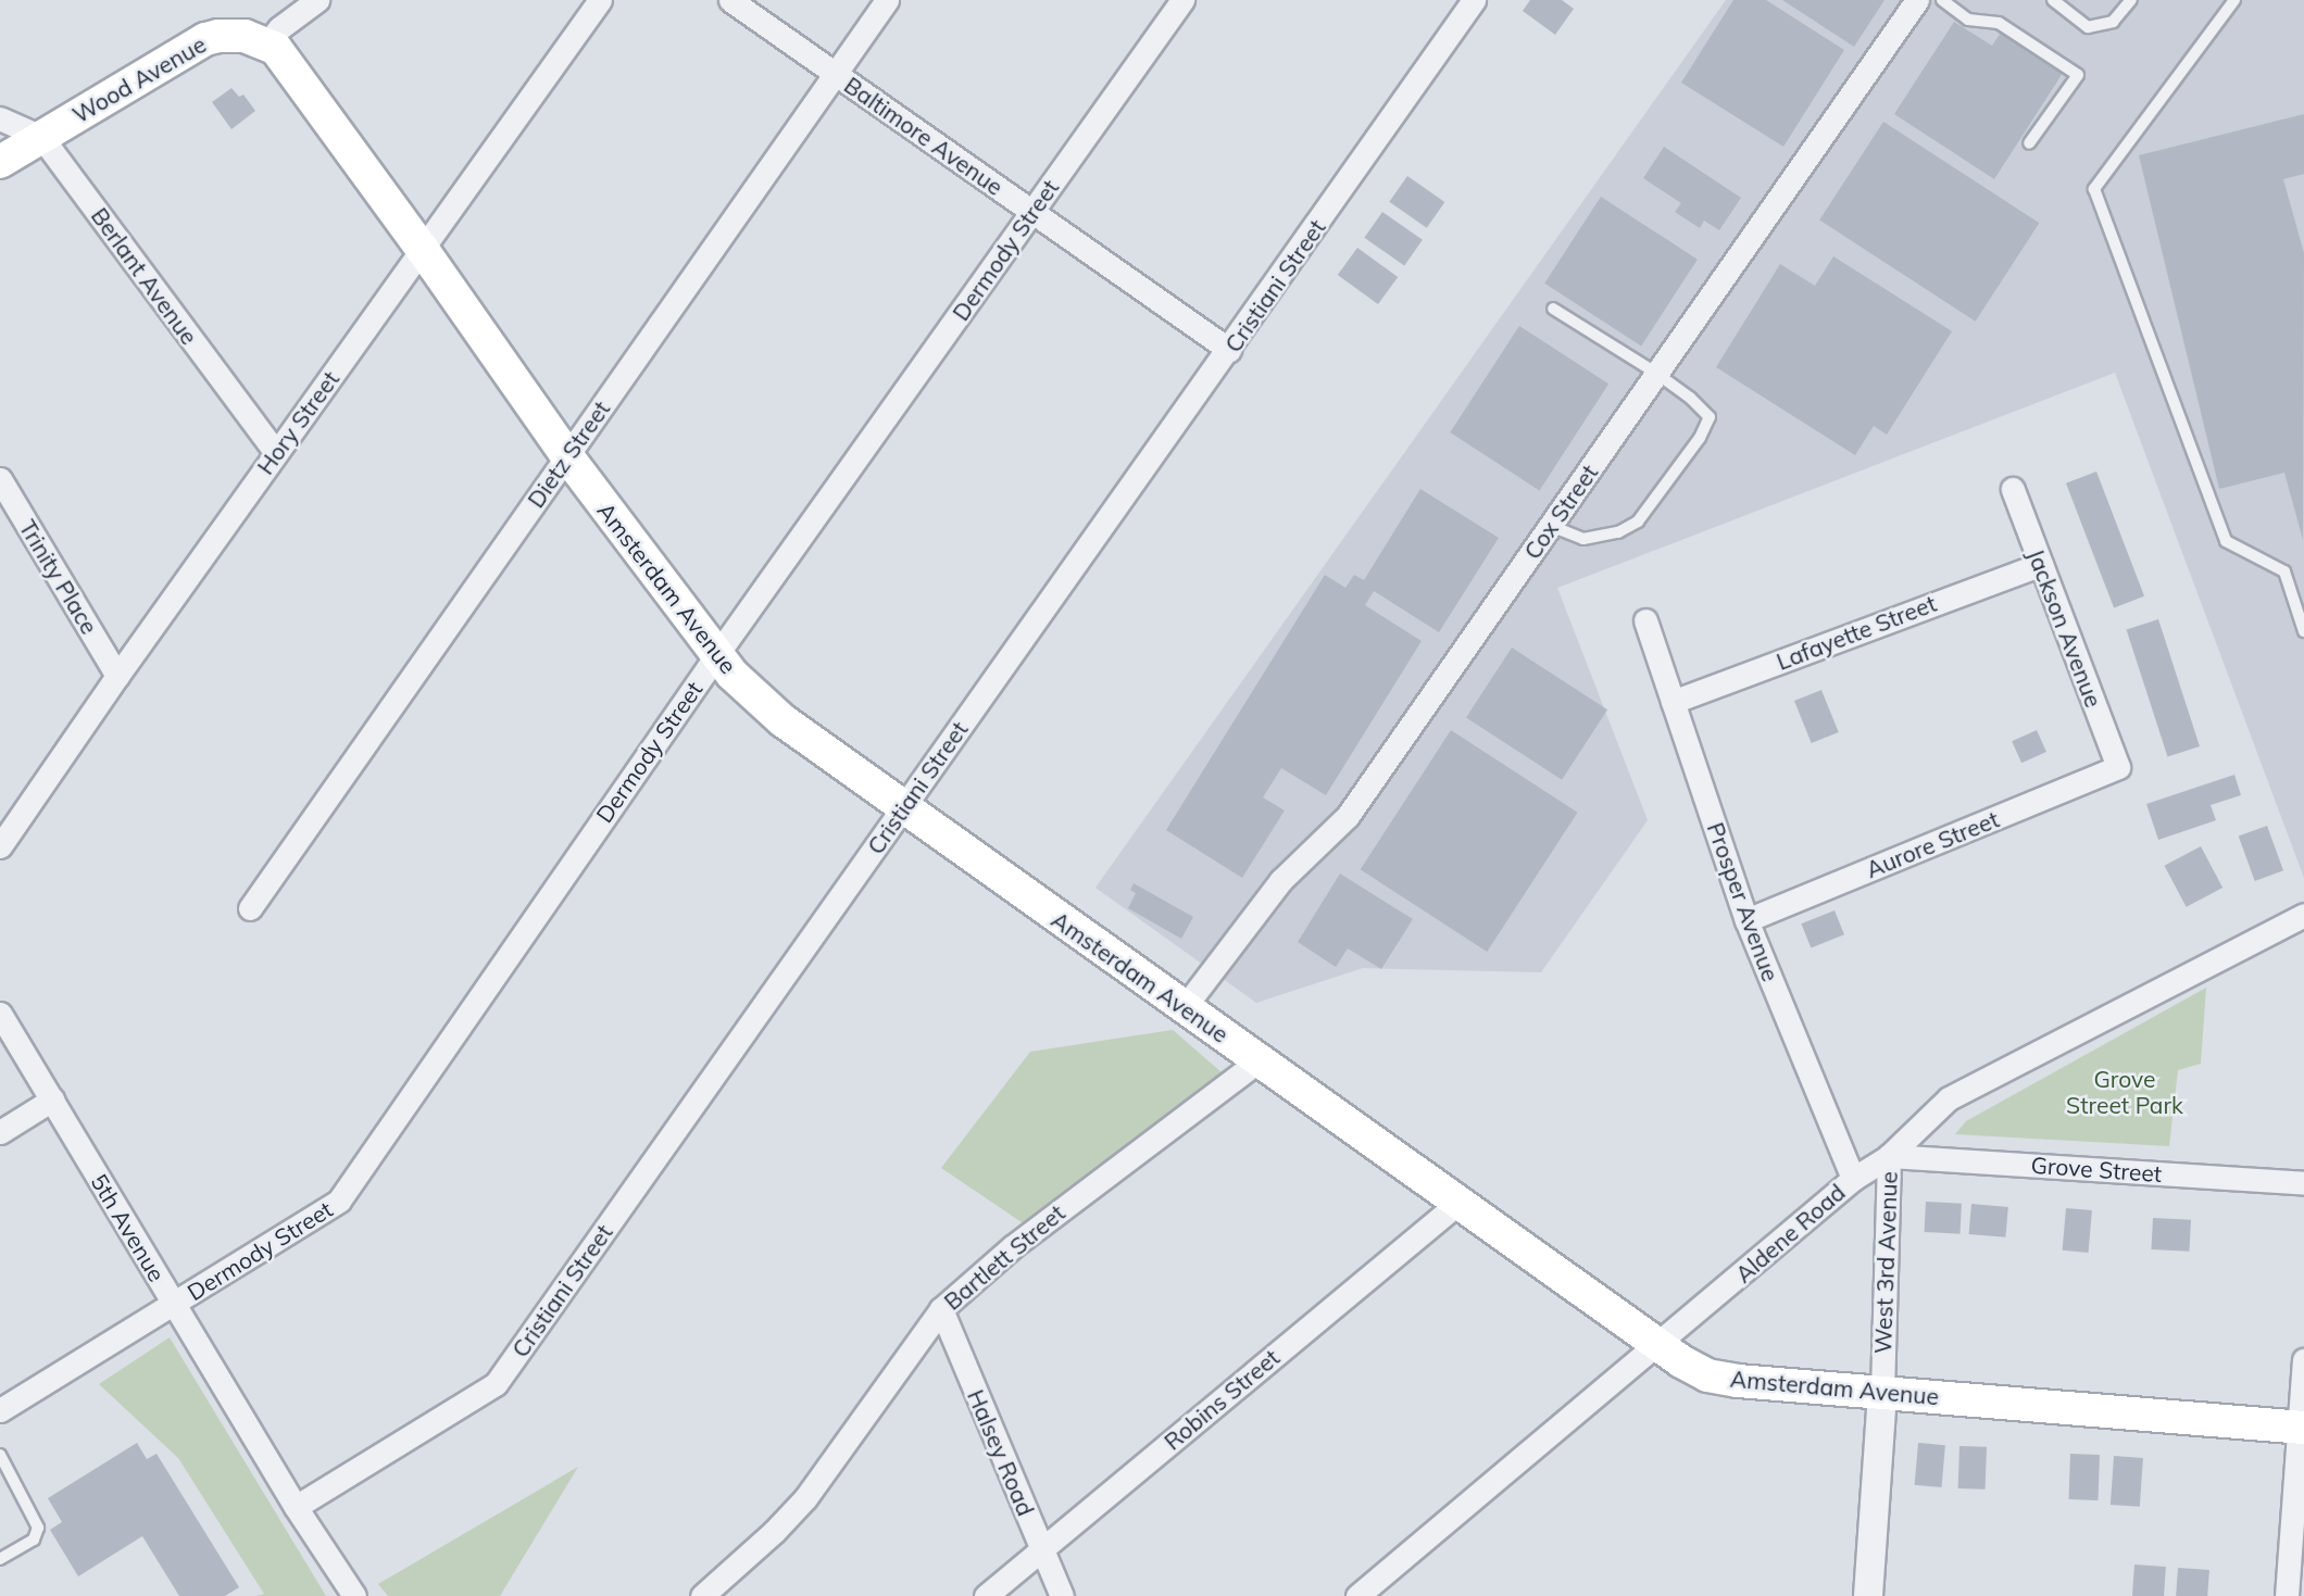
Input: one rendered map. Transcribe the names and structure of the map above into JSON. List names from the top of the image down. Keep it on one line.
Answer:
{"streets":{"main road":["Wood Avenue","Amsterdam Avenue"],"street":["Baltimore Avenue","Dermody Street","Berlant Avenue","Cristiani Street","Hory Street","Dietz Street","Cox Street","Trinity Place","Jackson Avenue","Lafayette Street","Aurore Street","Prosper Avenue","Grove Street","5th Avenue","Aldene Road","Bartlett Street","West 3rd Avenue","Robins Street","Halsey Road"]},"crossings":[["Wood Avenue","Berlant Avenue"],["Wood Avenue","Amsterdam Avenue"],["Baltimore Avenue","Dermody Street"],["Baltimore Avenue","Cristiani Street"],["Baltimore Avenue","Dietz Street"],["Dermody Street","Amsterdam Avenue"],["Dermody Street","5th Avenue"],["Berlant Avenue","Hory Street"],["Cristiani Street","Amsterdam Avenue"],["Cristiani Street","5th Avenue"],["Hory Street","Trinity Place"],["Hory Street","Amsterdam Avenue"],["Dietz Street","Amsterdam Avenue"],["Cox Street","Amsterdam Avenue"],["Amsterdam Avenue","Aldene Road"],["Amsterdam Avenue","Bartlett Street"],["Amsterdam Avenue","West 3rd Avenue"],["Amsterdam Avenue","Robins Street"],["Jackson Avenue","Lafayette Street"],["Jackson Avenue","Aurore Street"],["Lafayette Street","Prosper Avenue"],["Aurore Street","Prosper Avenue"],["Prosper Avenue","Aldene Road"],["Grove Street","Aldene Road"],["Grove Street","West 3rd Avenue"],["Aldene Road","West 3rd Avenue"],["Bartlett Street","Halsey Road"],["Robins Street","Halsey Road"]],"parks":["Grove Street Park"]}
